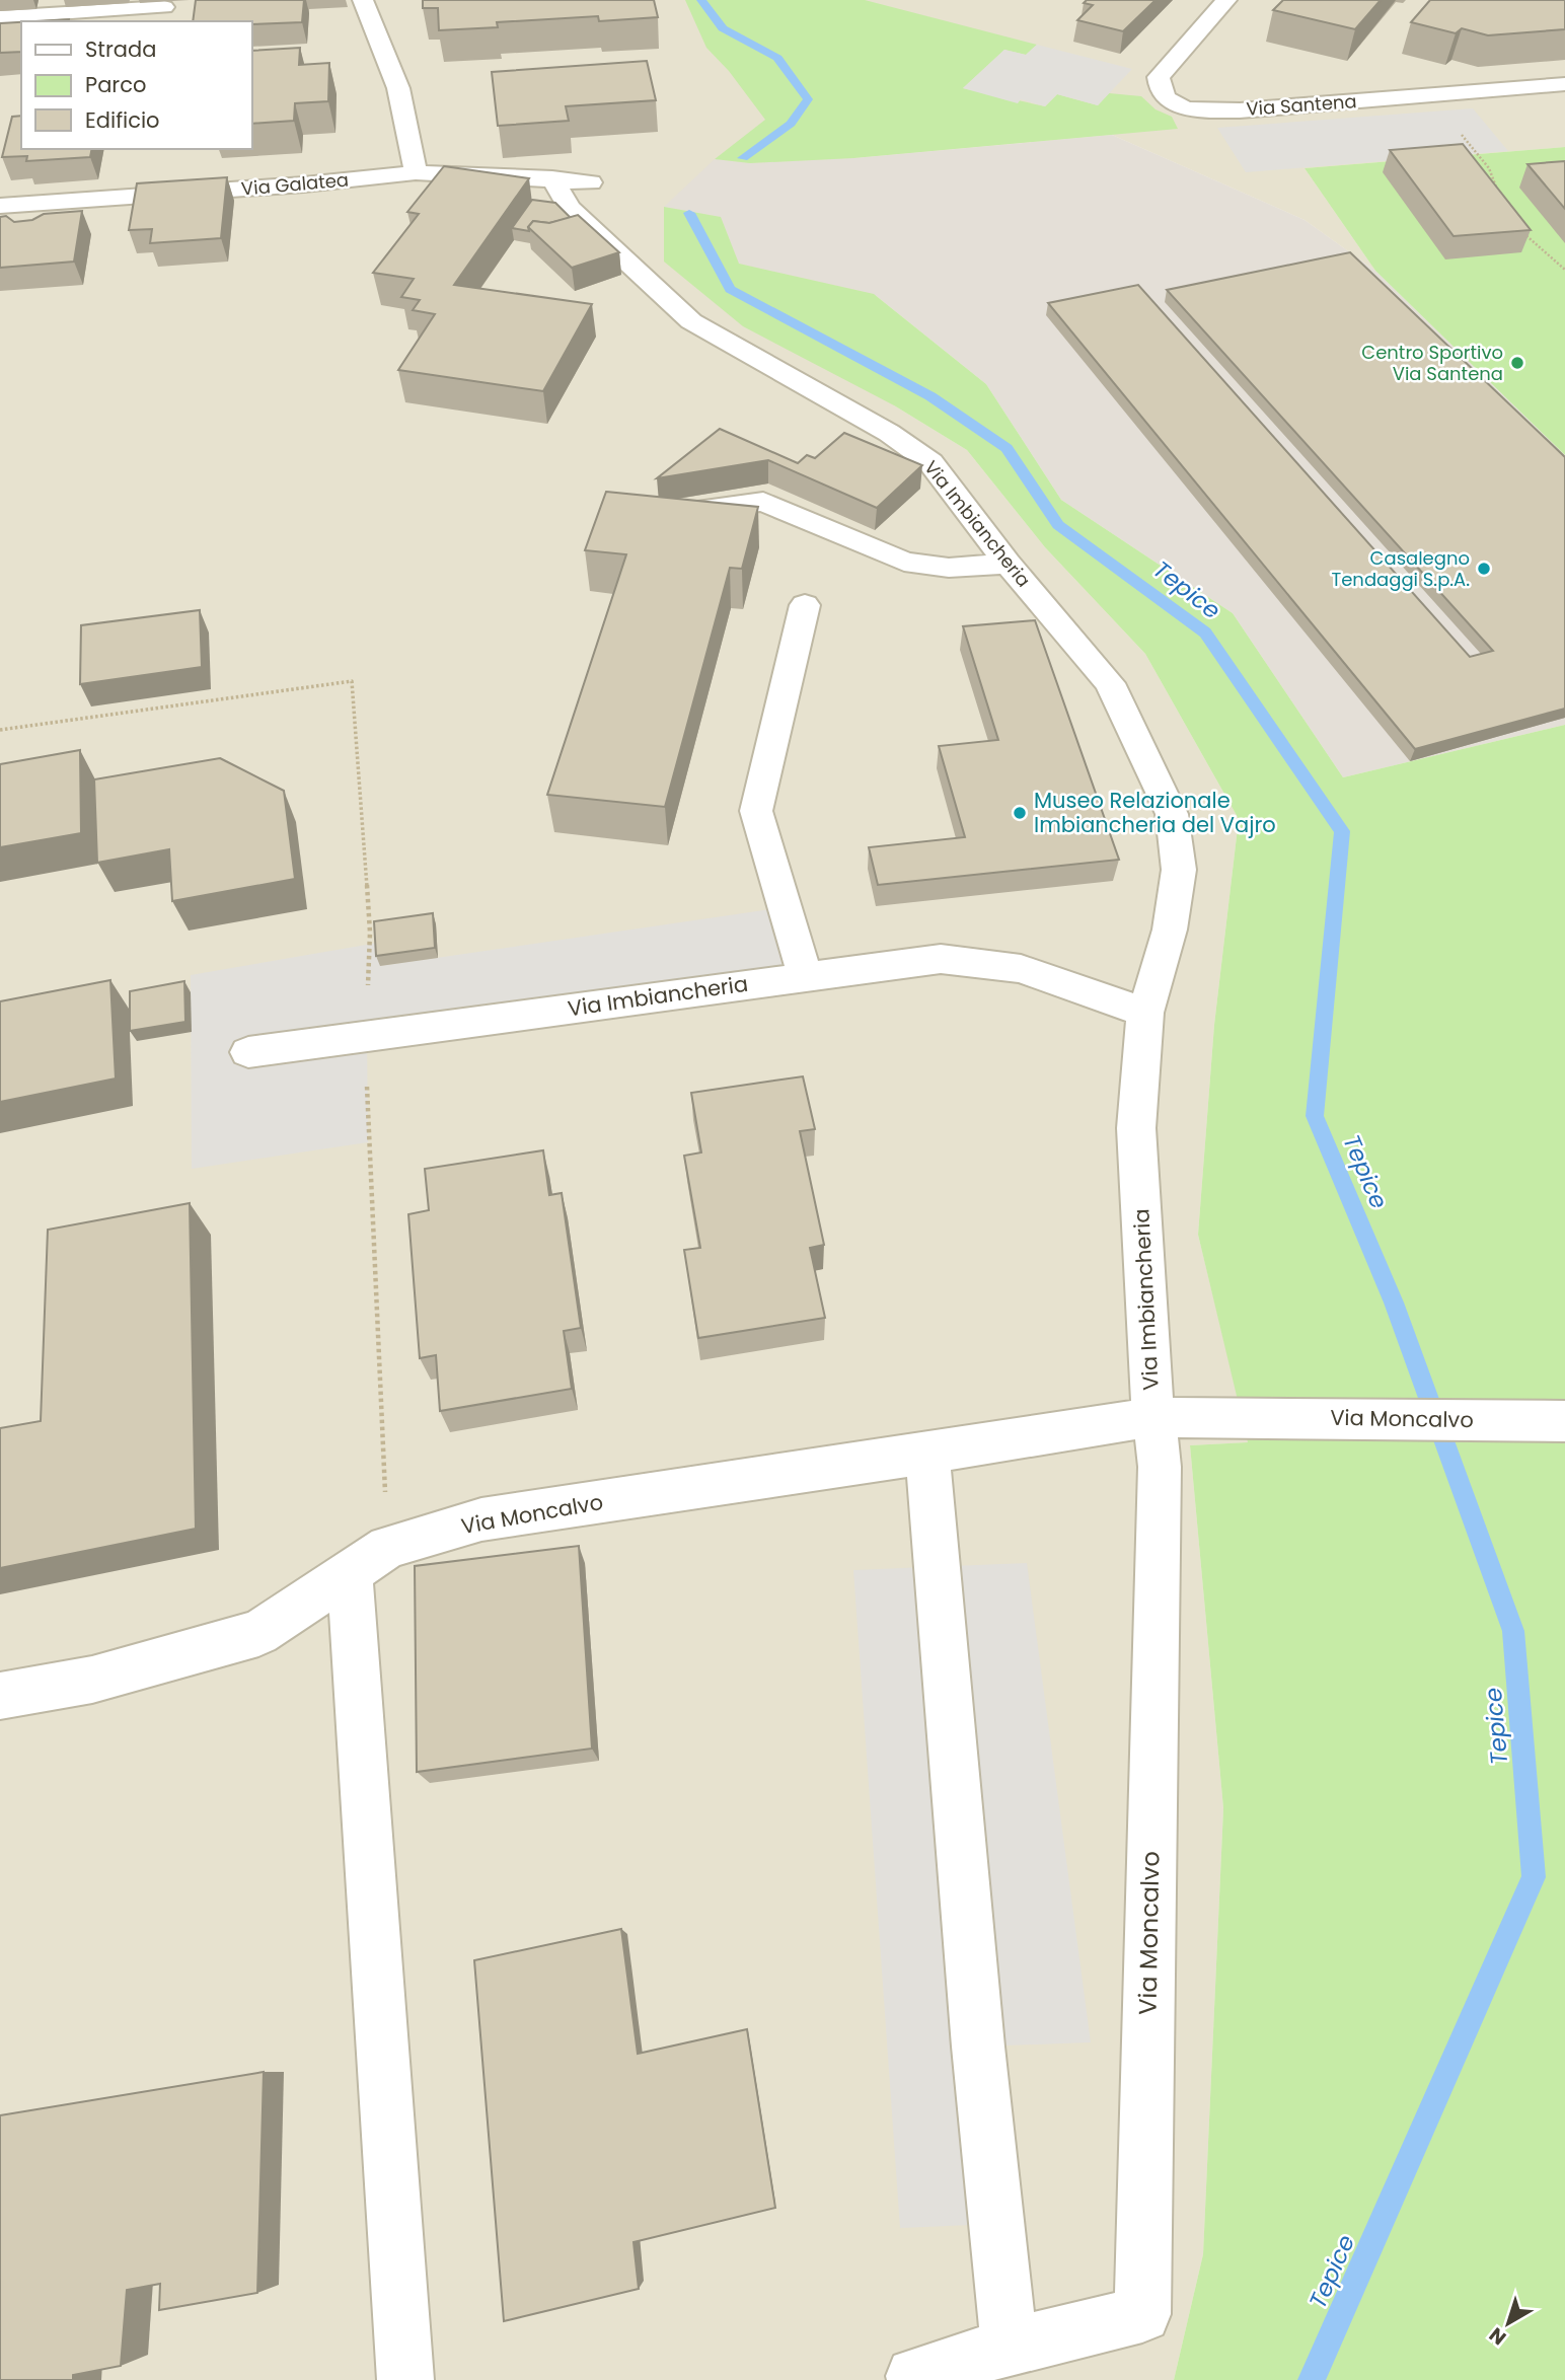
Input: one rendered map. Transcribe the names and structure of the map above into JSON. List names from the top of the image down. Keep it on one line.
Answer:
{"streets":{"street":["Via Santena","Via Galatea","Via Imbiancheria","Via Moncalvo"]},"crossings":[["Via Galatea","Via Imbiancheria"],["Via Imbiancheria","Via Moncalvo"]],"water":["Tepice"],"places":["Centro Sportivo Via Santena","Casalegno Tendaggi S.p.A.","Museo Relazionale Imbiancheria del Vajro"],"legend":["Strada","Parco","Edificio"],"north":"bottom left"}
